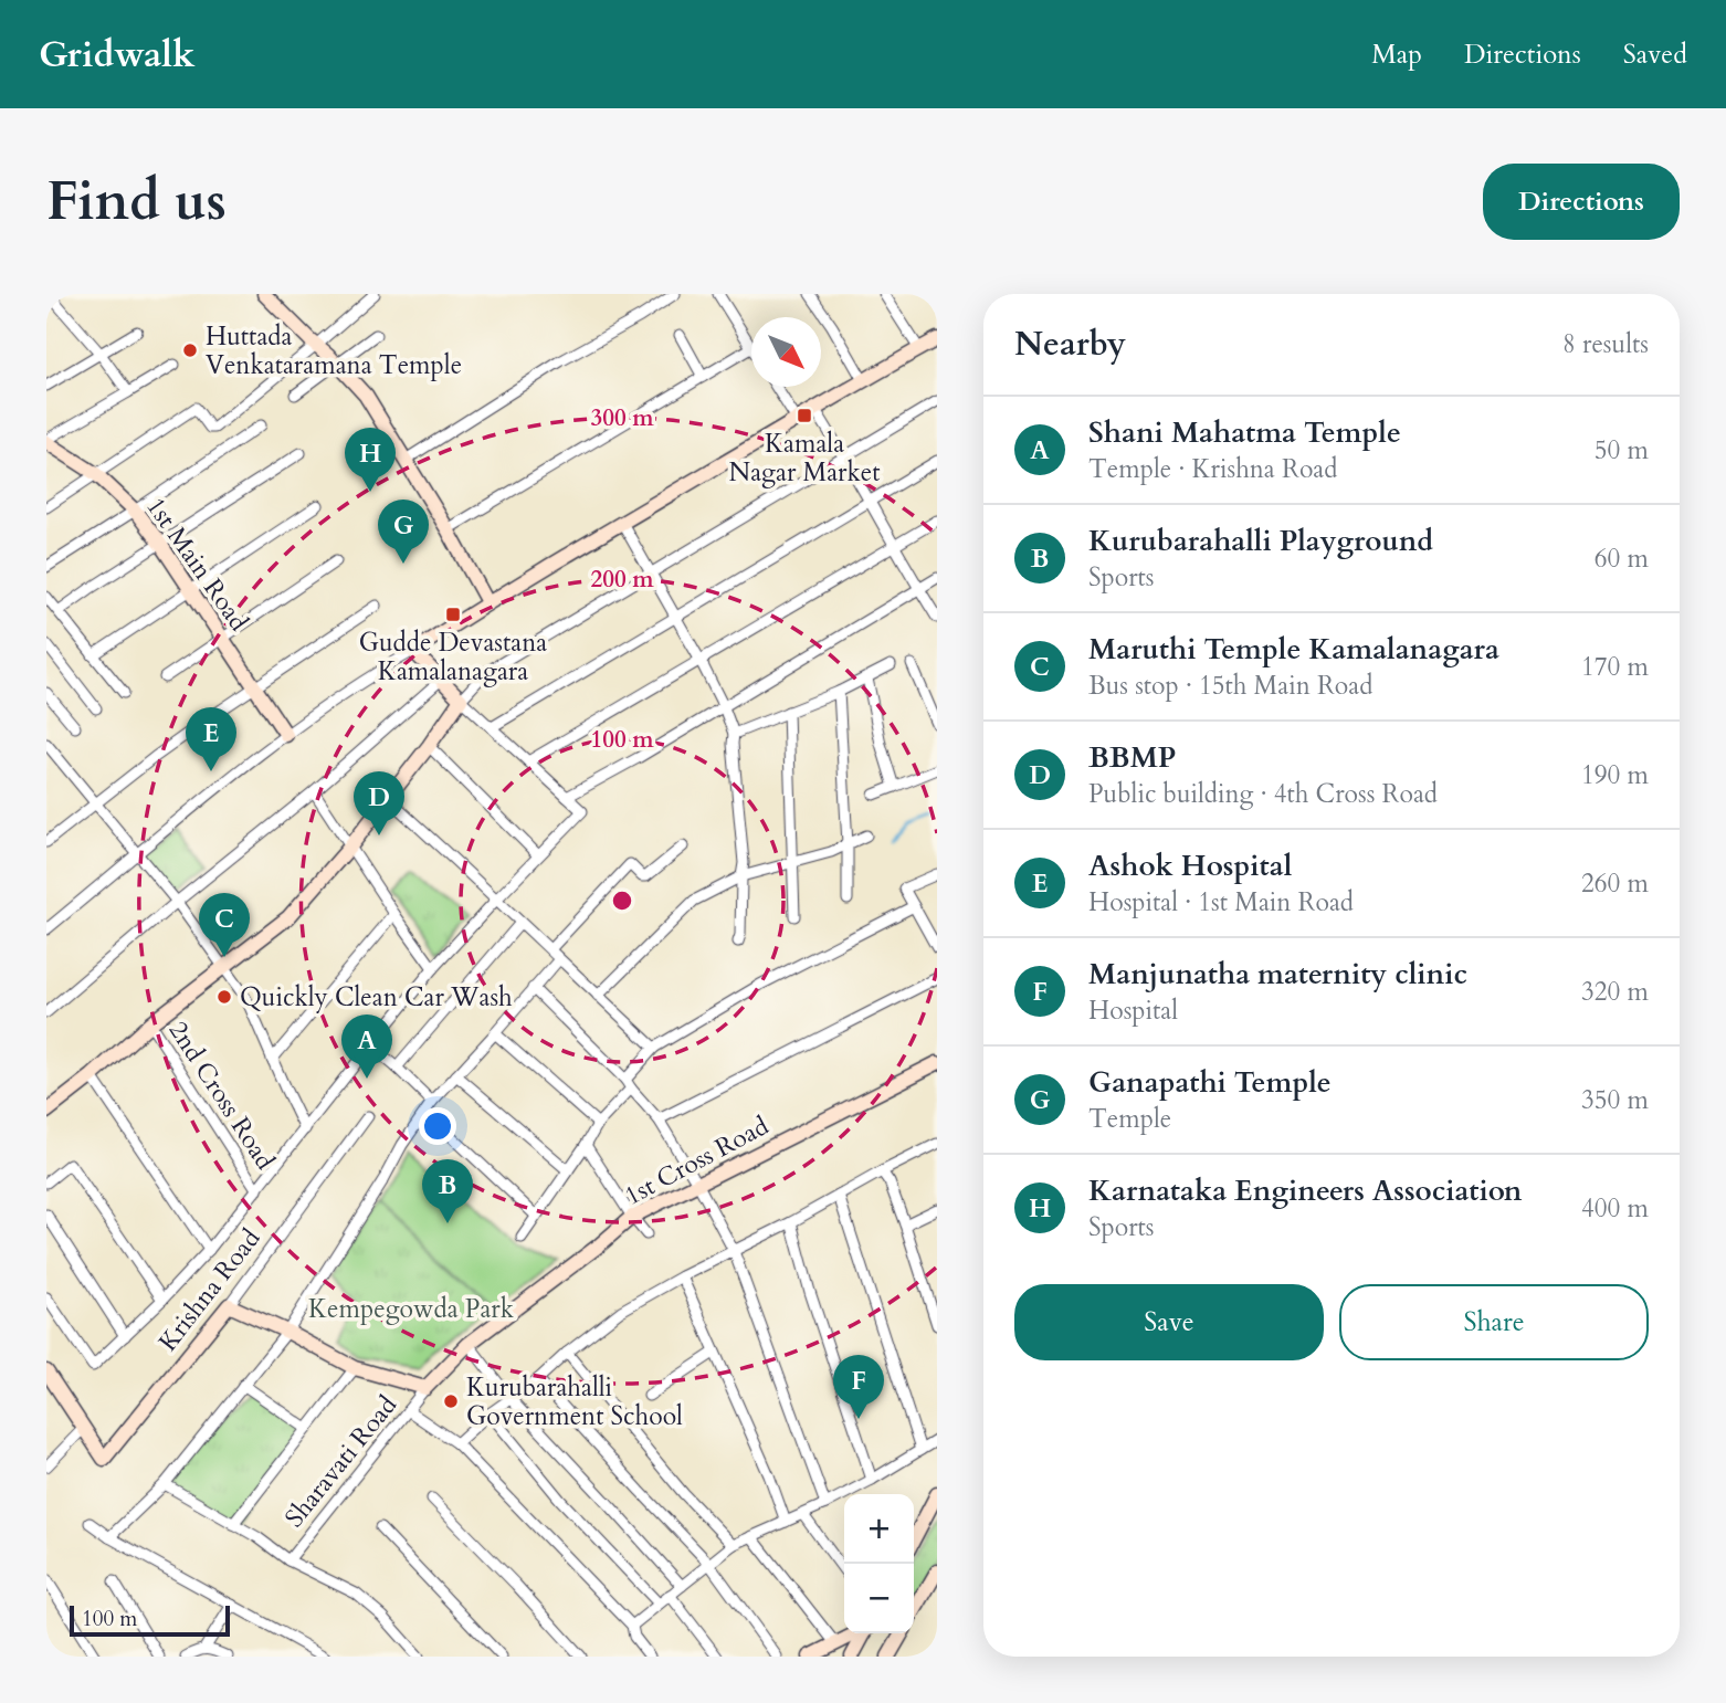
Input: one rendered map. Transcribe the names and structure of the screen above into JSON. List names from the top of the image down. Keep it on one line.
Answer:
{"streets":{"street":["1st Main Road","2nd Cross Road","1st Cross Road","Krishna Road","Sharavati Road"]},"crossings":[["1st Cross Road","Sharavati Road"]],"parks":["Kempegowda Park"],"places":{"other":["Huttada Venkataramana Temple","Quickly Clean Car Wash","Kurubarahalli Government School"],"transit":["Kamala Nagar Market","Gudde Devastana Kamalanagara"]},"scale_bar":"100 m","north":"bottom right","page":{"header":"Gridwalk","nav":["Map","Directions","Saved"],"buttons":["Directions",["Save","Share"]],"title":"Find us","heading":["Nearby","8 results"],"list":[{"mark":"A","name":"Shani Mahatma Temple","note":"Temple · Krishna Road","value":"50 m"},{"mark":"B","name":"Kurubarahalli Playground","note":"Sports","value":"60 m"},{"mark":"C","name":"Maruthi Temple Kamalanagara","note":"Bus stop · 15th Main Road","value":"170 m"},{"mark":"D","name":"BBMP","note":"Public building · 4th Cross Road","value":"190 m"},{"mark":"E","name":"Ashok Hospital","note":"Hospital · 1st Main Road","value":"260 m"},{"mark":"F","name":"Manjunatha maternity clinic","note":"Hospital","value":"320 m"},{"mark":"G","name":"Ganapathi Temple","note":"Temple","value":"350 m"},{"mark":"H","name":"Karnataka Engineers Association","note":"Sports","value":"400 m"}],"pins":["H","G","E","D","C","A","B","F"],"map_buttons":["+","−"],"scale":"100 m"},"rings":["300 m","200 m","100 m"]}
